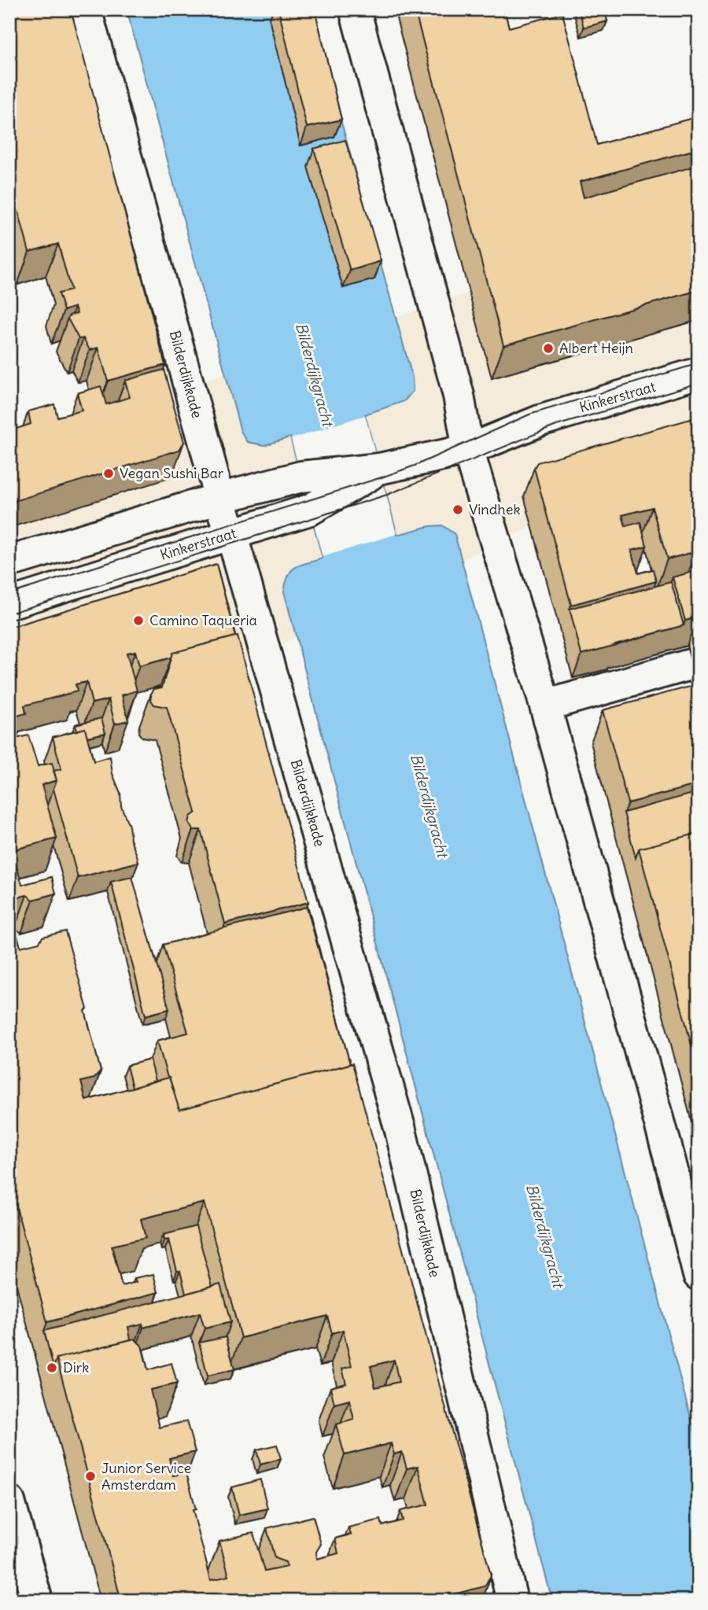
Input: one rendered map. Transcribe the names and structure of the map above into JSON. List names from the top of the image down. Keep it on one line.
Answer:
{"streets":{"street":["Bilderdijkkade","Kinkerstraat"]},"crossings":[["Bilderdijkkade","Kinkerstraat"]],"water":["Bilderdijkgracht"],"places":["Albert Heijn","Vegan Sushi Bar","Vindhek","Camino Taqueria","Dirk","Junior Service Amsterdam"]}
